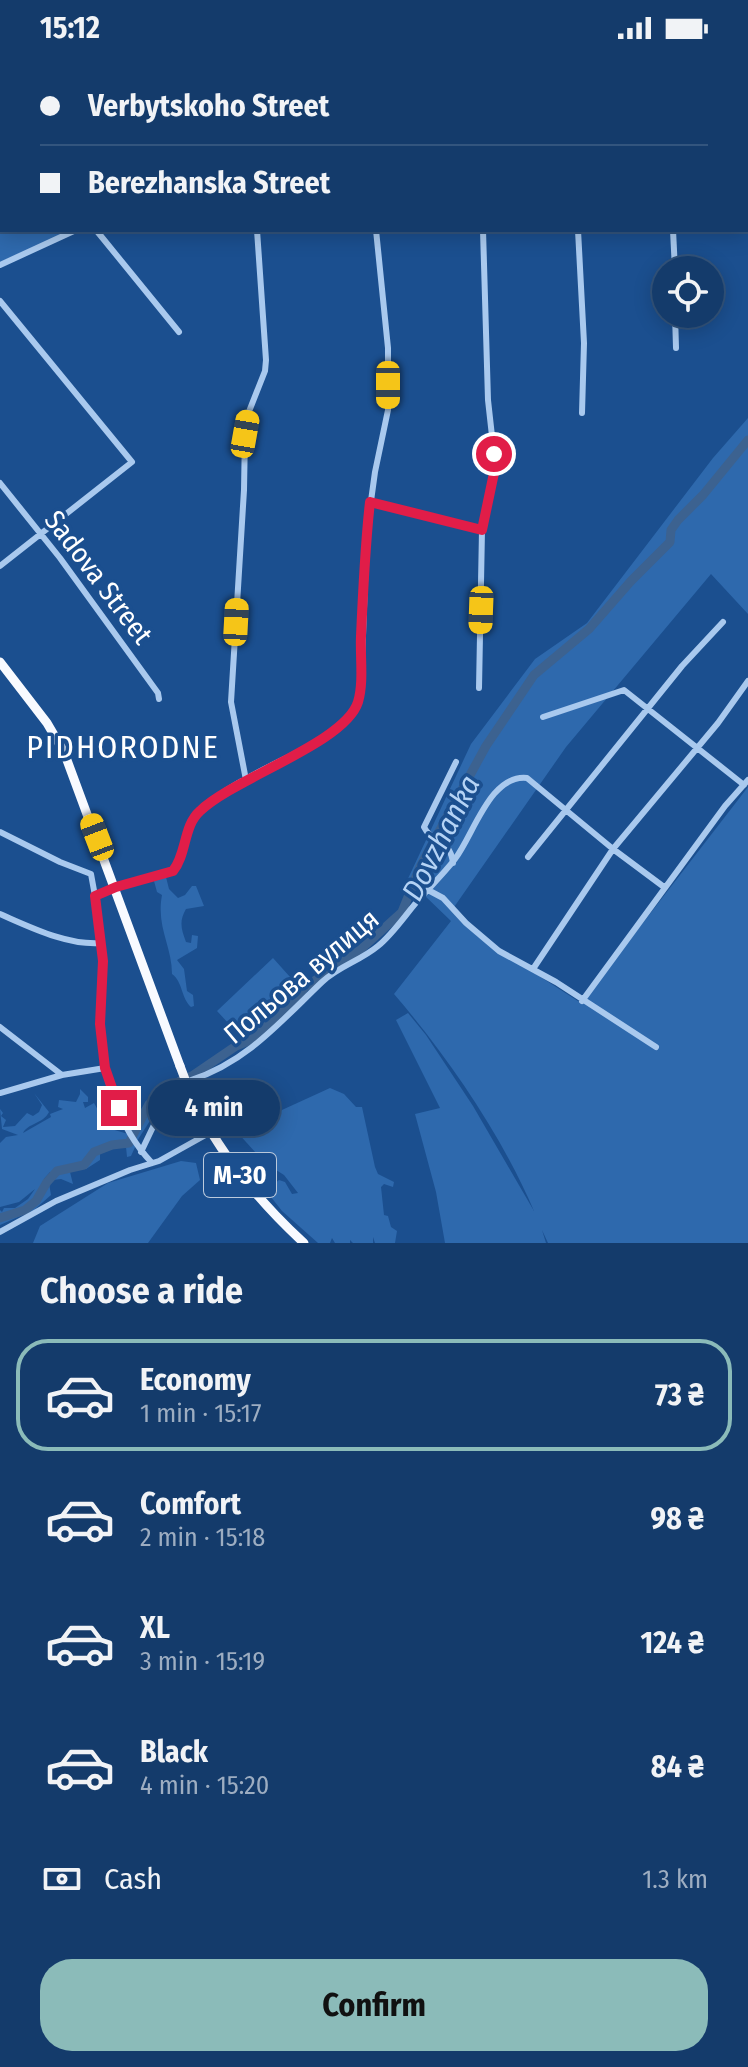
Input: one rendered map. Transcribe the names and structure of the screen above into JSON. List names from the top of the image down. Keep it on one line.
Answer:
{"streets":{"highway":["М-30"],"street":["Sadova Street","Польова вулиця"]},"districts":["PIDHORODNE"],"water":["Dovzhanka"],"page":{"status":"15:12","banner":["Verbytskoho Street","Berezhanska Street"],"bubble":"4 min","heading":"Choose a ride","list":[{"name":"Economy","note":"1 min · 15:17","value":"73 ₴"},{"name":"Comfort","note":"2 min · 15:18","value":"98 ₴"},{"name":"XL","note":"3 min · 15:19","value":"124 ₴"},{"name":"Black","note":"4 min · 15:20","value":"84 ₴"}],"pay":["Cash","1.3 km"],"buttons":"Confirm"}}
